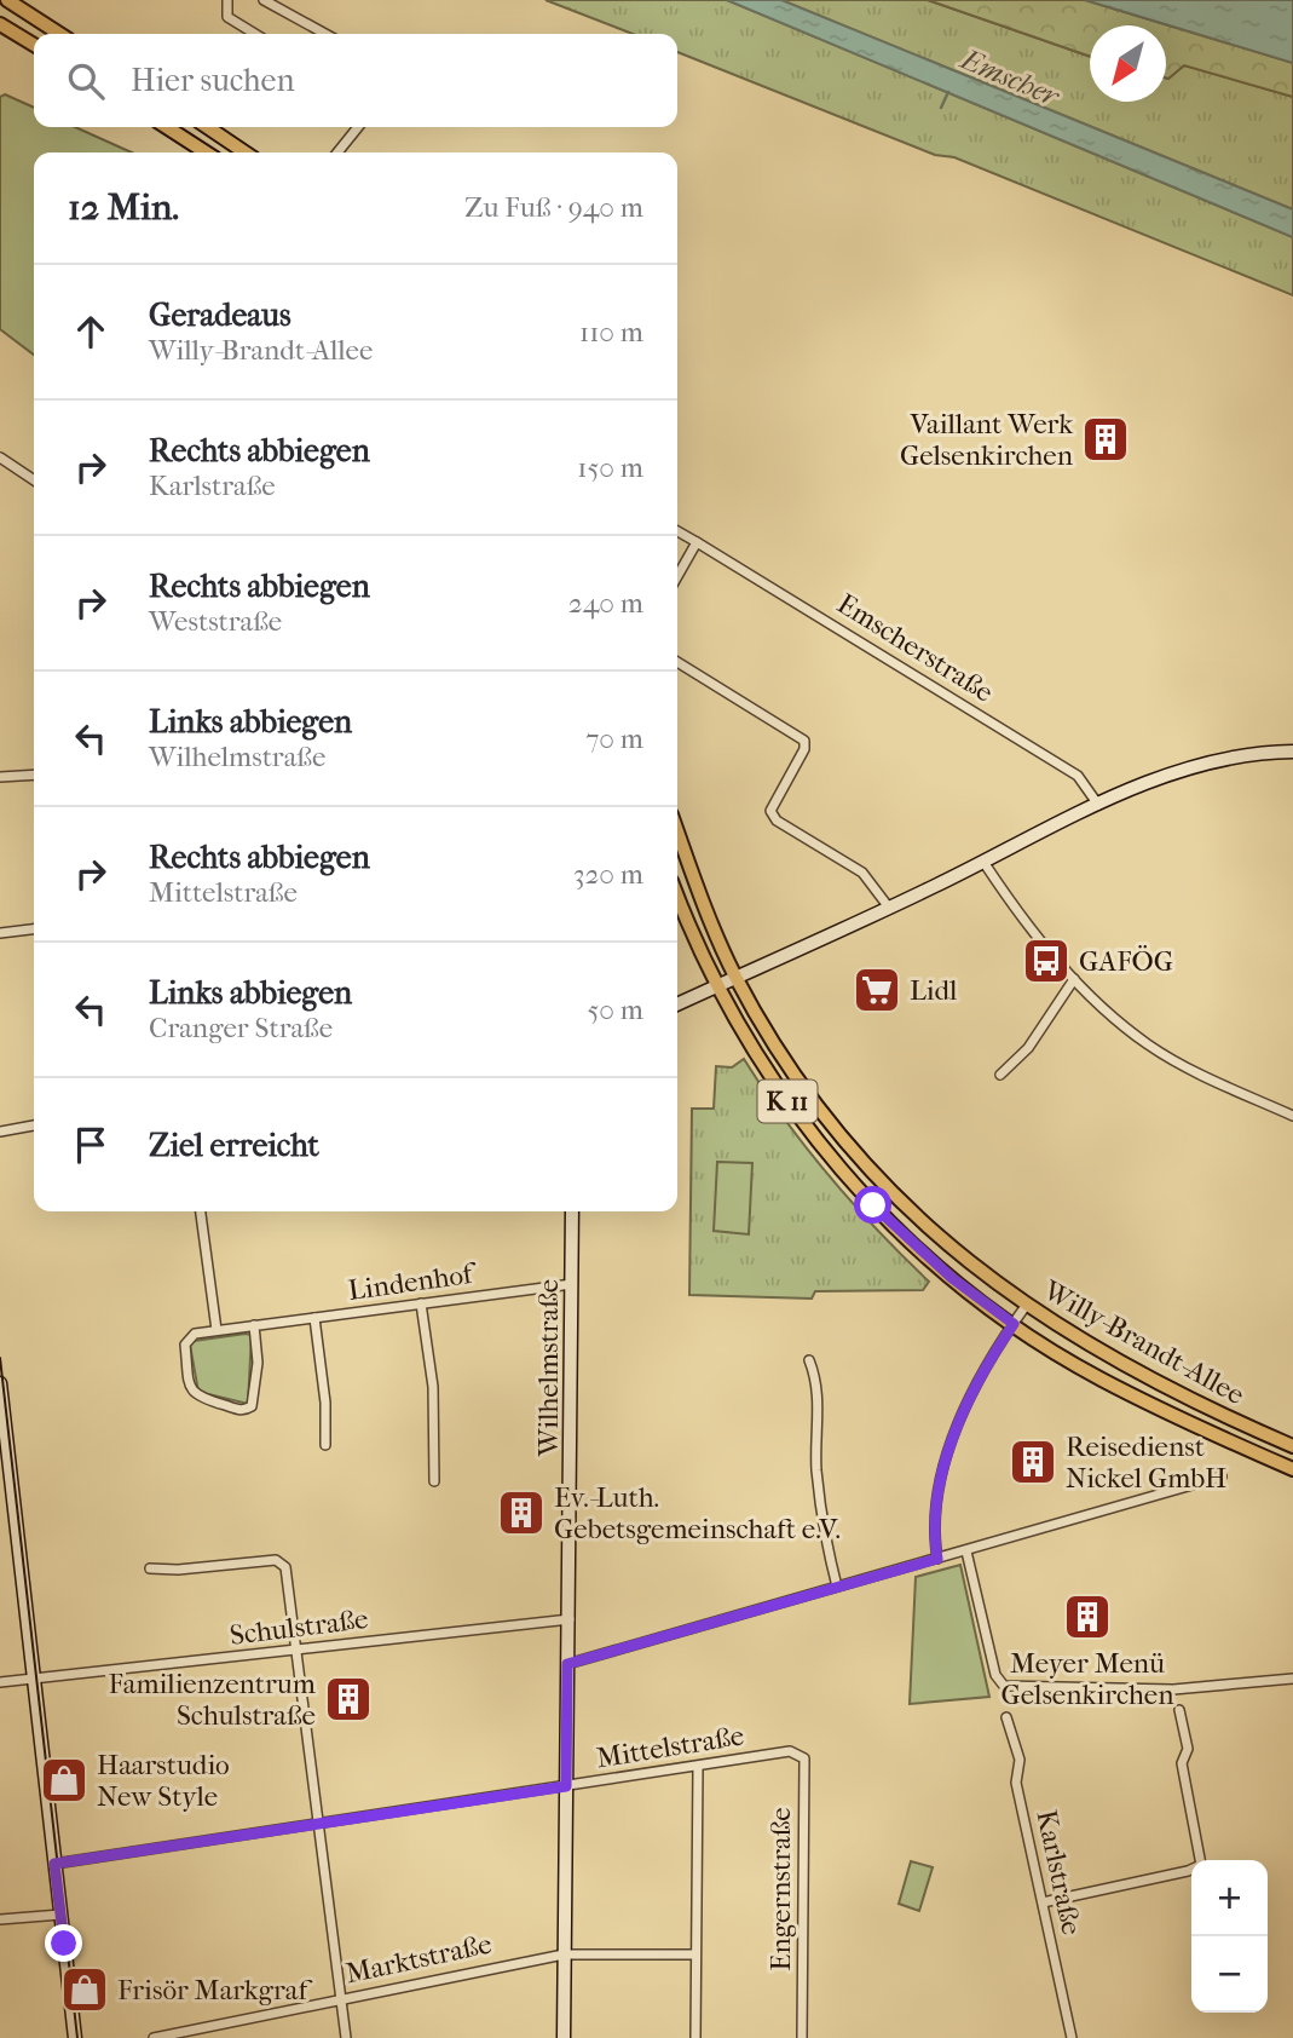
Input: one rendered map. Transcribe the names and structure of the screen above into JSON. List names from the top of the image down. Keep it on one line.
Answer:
{"streets":{"main road":["K 11","Willy-Brandt-Allee"],"street":["Emscherstraße","Lindenhof","Wilhelmstraße","Schulstraße","Mittelstraße","Karlstraße","Engernstraße","Marktstraße"]},"crossings":[["Lindenhof","Wilhelmstraße"],["Wilhelmstraße","Schulstraße"],["Wilhelmstraße","Mittelstraße"],["Wilhelmstraße","Marktstraße"],["Mittelstraße","Engernstraße"]],"water":["Emscher"],"places":{"building":["Vaillant Werk Gelsenkirchen","Reisedienst Nickel GmbH","Ev.-Luth. Gebetsgemeinschaft e.V.","Meyer Menü Gelsenkirchen","Familienzentrum Schulstraße"],"bus stop":["GAFÖG"],"supermarket":["Lidl"],"shop":["Haarstudio New Style","Frisör Markgraf"]},"north":"bottom left","page":{"search":"Hier suchen","heading":["12 Min.","Zu Fuß · 940 m"],"list":[["Geradeaus","Willy-Brandt-Allee","110 m"],["Rechts abbiegen","Karlstraße","150 m"],["Rechts abbiegen","Weststraße","240 m"],["Links abbiegen","Wilhelmstraße","70 m"],["Rechts abbiegen","Mittelstraße","320 m"],["Links abbiegen","Cranger Straße","50 m"],"Ziel erreicht"],"map_buttons":["+","−"]}}
